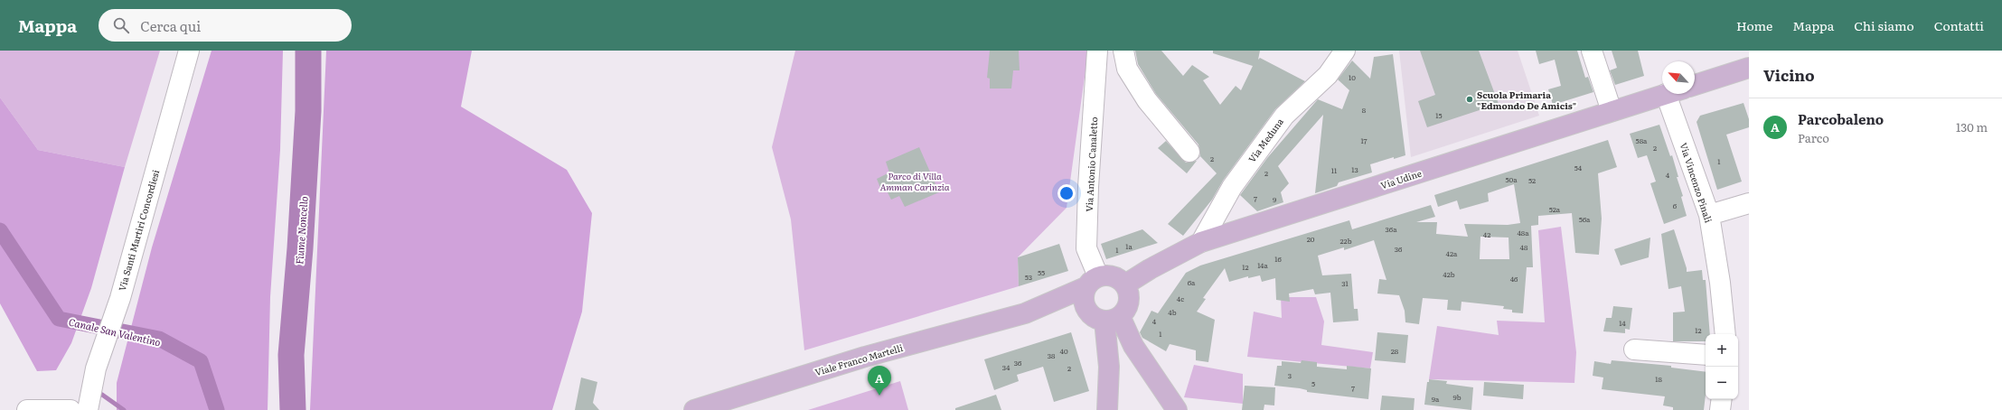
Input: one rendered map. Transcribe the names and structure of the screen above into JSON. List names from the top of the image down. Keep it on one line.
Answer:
{"streets":{"main road":["Via Udine","Viale Franco Martelli"],"street":["Via Meduna","Via Antonio Canaletto","Via Vincenzo Pinali","Via Santi Martiri Concordiesi"]},"crossings":[["Via Meduna","Via Udine"],["Via Antonio Canaletto","Via Udine"],["Via Antonio Canaletto","Viale Franco Martelli"],["Via Udine","Viale Franco Martelli"]],"water":["Fiume Noncello","Canale San Valentino"],"parks":["Parco di Villa Amman Carinzia"],"places":["Scuola Primaria \"Edmondo De Amicis\""],"house_numbers":["10","8","15","17","58a","2","2","1","54","13","11","2","4","50a","52","7","9","6","52a","56a","36a","48a","42","20","22b","1a","48","36","1","42a","16","14a","12","55","42b","53","46","6a","31","4c","4b","4","14","12","1","40","28","38","36","34","2","3","18","5","7","9b","9a"],"north":"top left","page":{"header":"Mappa","search":"Cerca qui","nav":["Home","Mappa","Chi siamo","Contatti"],"heading":"Vicino","list":[{"mark":"A","name":"Parcobaleno","note":"Parco","value":"130 m"}],"map_buttons":["+","−"],"pins":"A"}}
